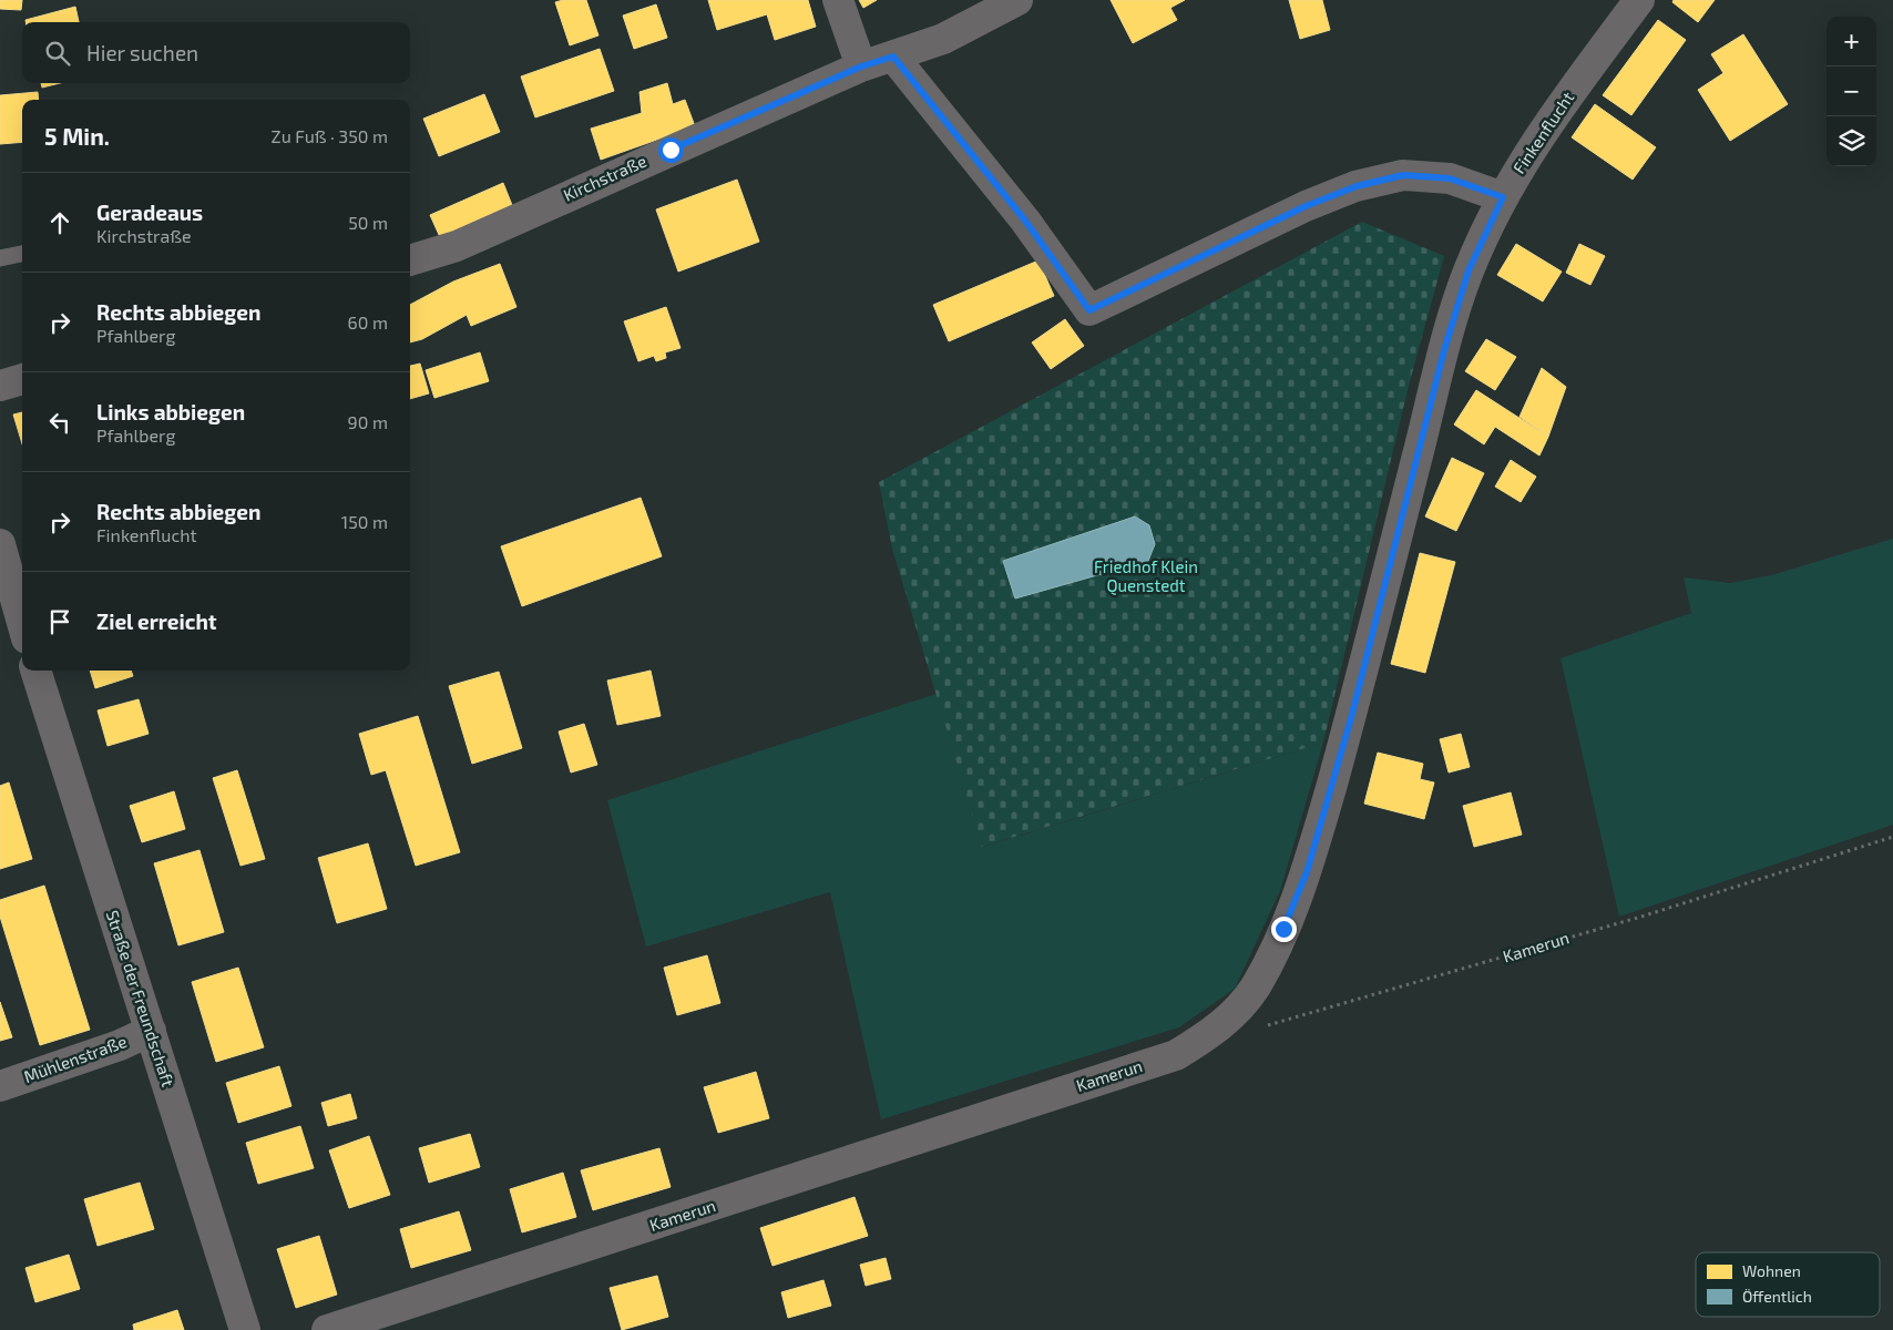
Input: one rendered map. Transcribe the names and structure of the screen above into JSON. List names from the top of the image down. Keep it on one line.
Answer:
{"streets":{"street":["Finkenflucht","Kirchstraße","Kamerun","Straße der Freundschaft","Mühlenstraße"]},"crossings":[["Finkenflucht","Kamerun"],["Straße der Freundschaft","Mühlenstraße"]],"parks":["Friedhof Klein Quenstedt"],"legend":["Wohnen","Öffentlich"],"page":{"map_buttons":["+","−"],"search":"Hier suchen","heading":["5 Min.","Zu Fuß · 350 m"],"list":[["Geradeaus","Kirchstraße","50 m"],["Rechts abbiegen","Pfahlberg","60 m"],["Links abbiegen","Pfahlberg","90 m"],["Rechts abbiegen","Finkenflucht","150 m"],"Ziel erreicht"]}}
